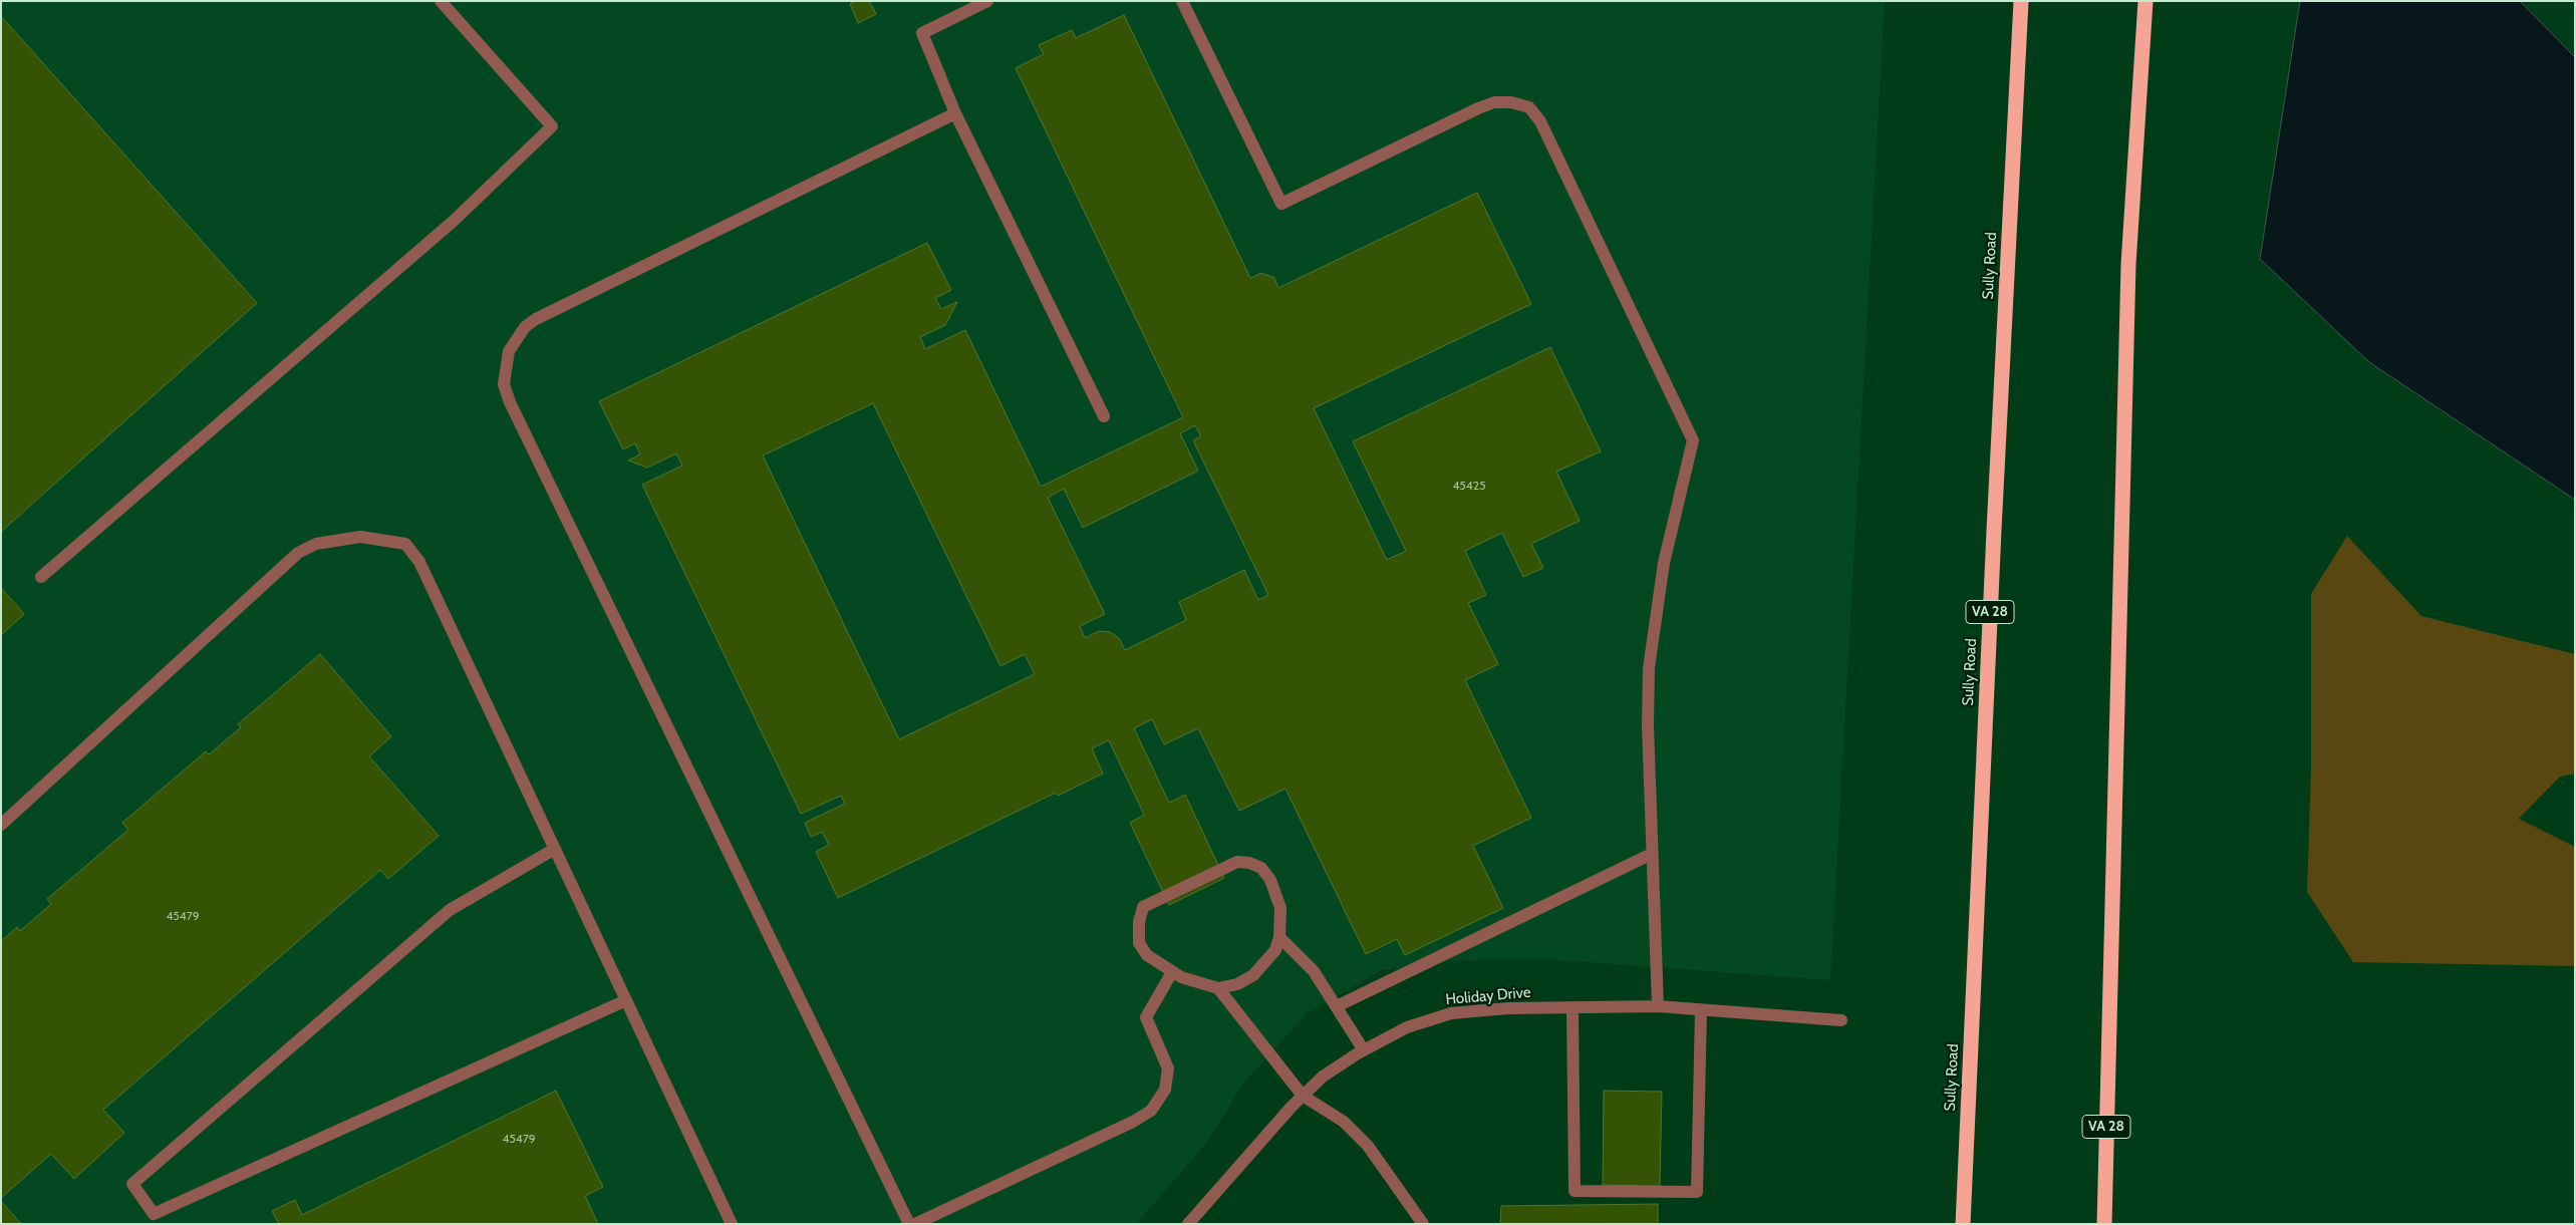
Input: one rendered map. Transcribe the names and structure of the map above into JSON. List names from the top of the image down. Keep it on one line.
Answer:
{"streets":{"highway":["Sully Road","VA 28"],"street":["Holiday Drive"]},"house_numbers":["45425","45479","45479"]}
